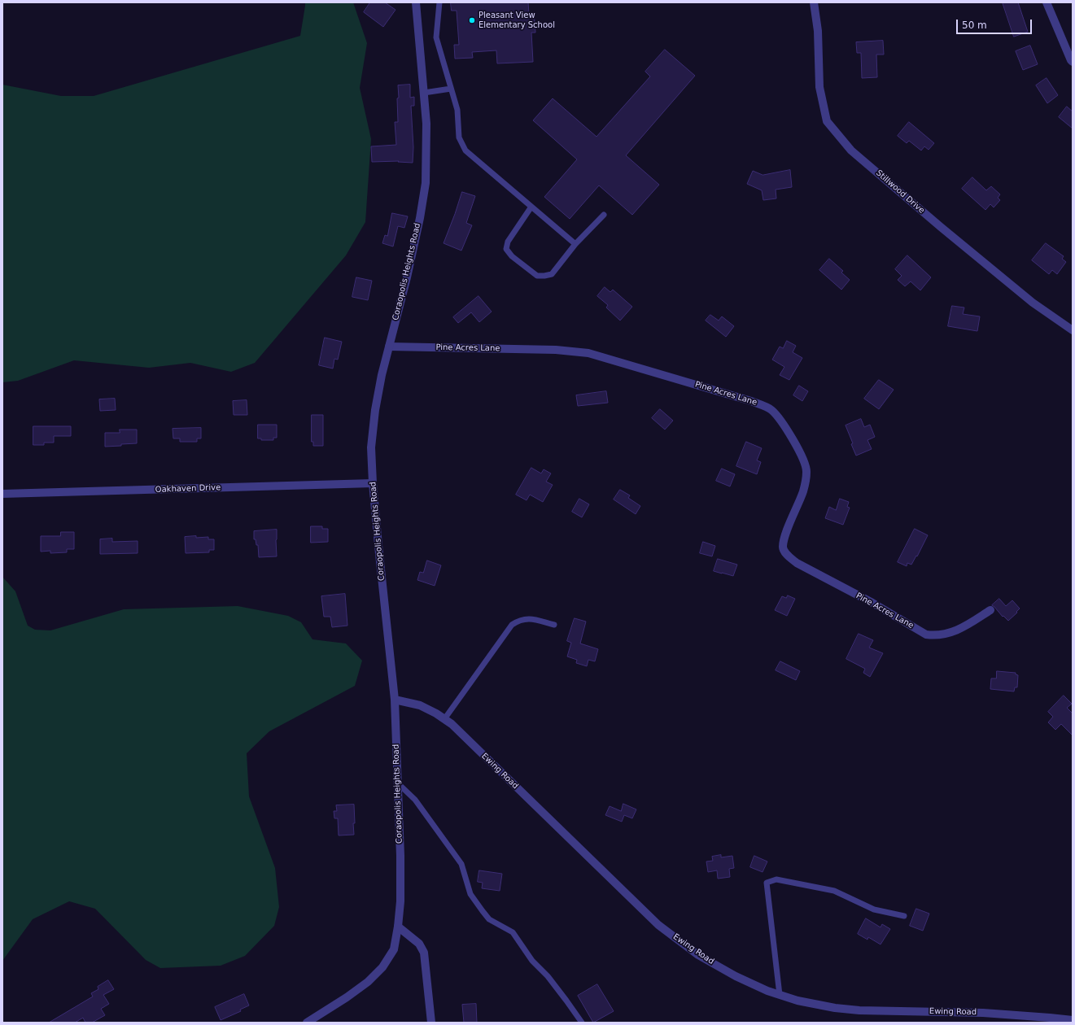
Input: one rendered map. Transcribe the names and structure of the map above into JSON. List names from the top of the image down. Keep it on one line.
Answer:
{"streets":{"street":["Stillwood Drive","Coraopolis Heights Road","Pine Acres Lane","Oakhaven Drive","Ewing Road"]},"crossings":[["Coraopolis Heights Road","Pine Acres Lane"],["Coraopolis Heights Road","Oakhaven Drive"],["Coraopolis Heights Road","Ewing Road"]],"places":["Pleasant View Elementary School"],"scale_bar":"50 m"}
